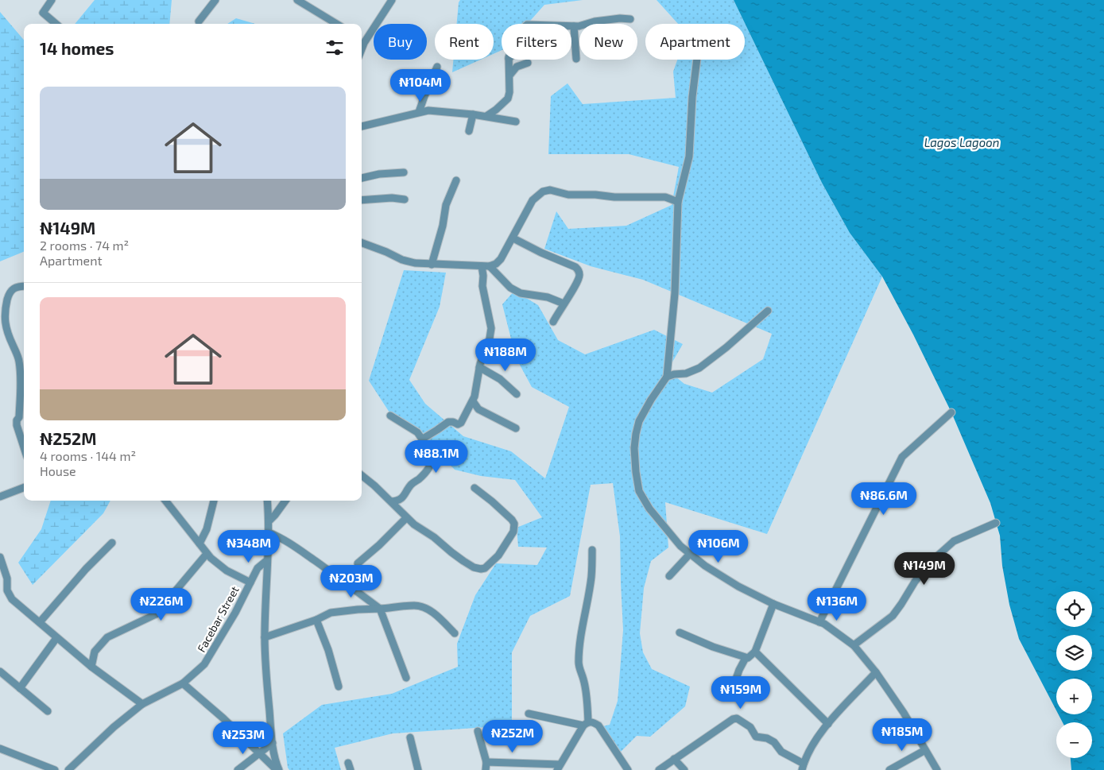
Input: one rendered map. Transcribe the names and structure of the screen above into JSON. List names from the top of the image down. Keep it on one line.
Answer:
{"streets":{"street":["Facebar Street"]},"water":["Lagos Lagoon"],"page":{"chip":["Buy","Rent","Filters","New","Apartment"],"heading":"14 homes","price":["₦104M","₦188M","₦88.1M","₦86.6M","₦348M","₦106M","₦149M","₦203M","₦226M","₦136M","₦159M","₦185M","₦252M","₦253M"],"list":[{"name":"₦149M","note":"2 rooms · 74 m² · Apartment"},{"name":"₦252M","note":"4 rooms · 144 m² · House"}],"map_buttons":["+","−"]}}
